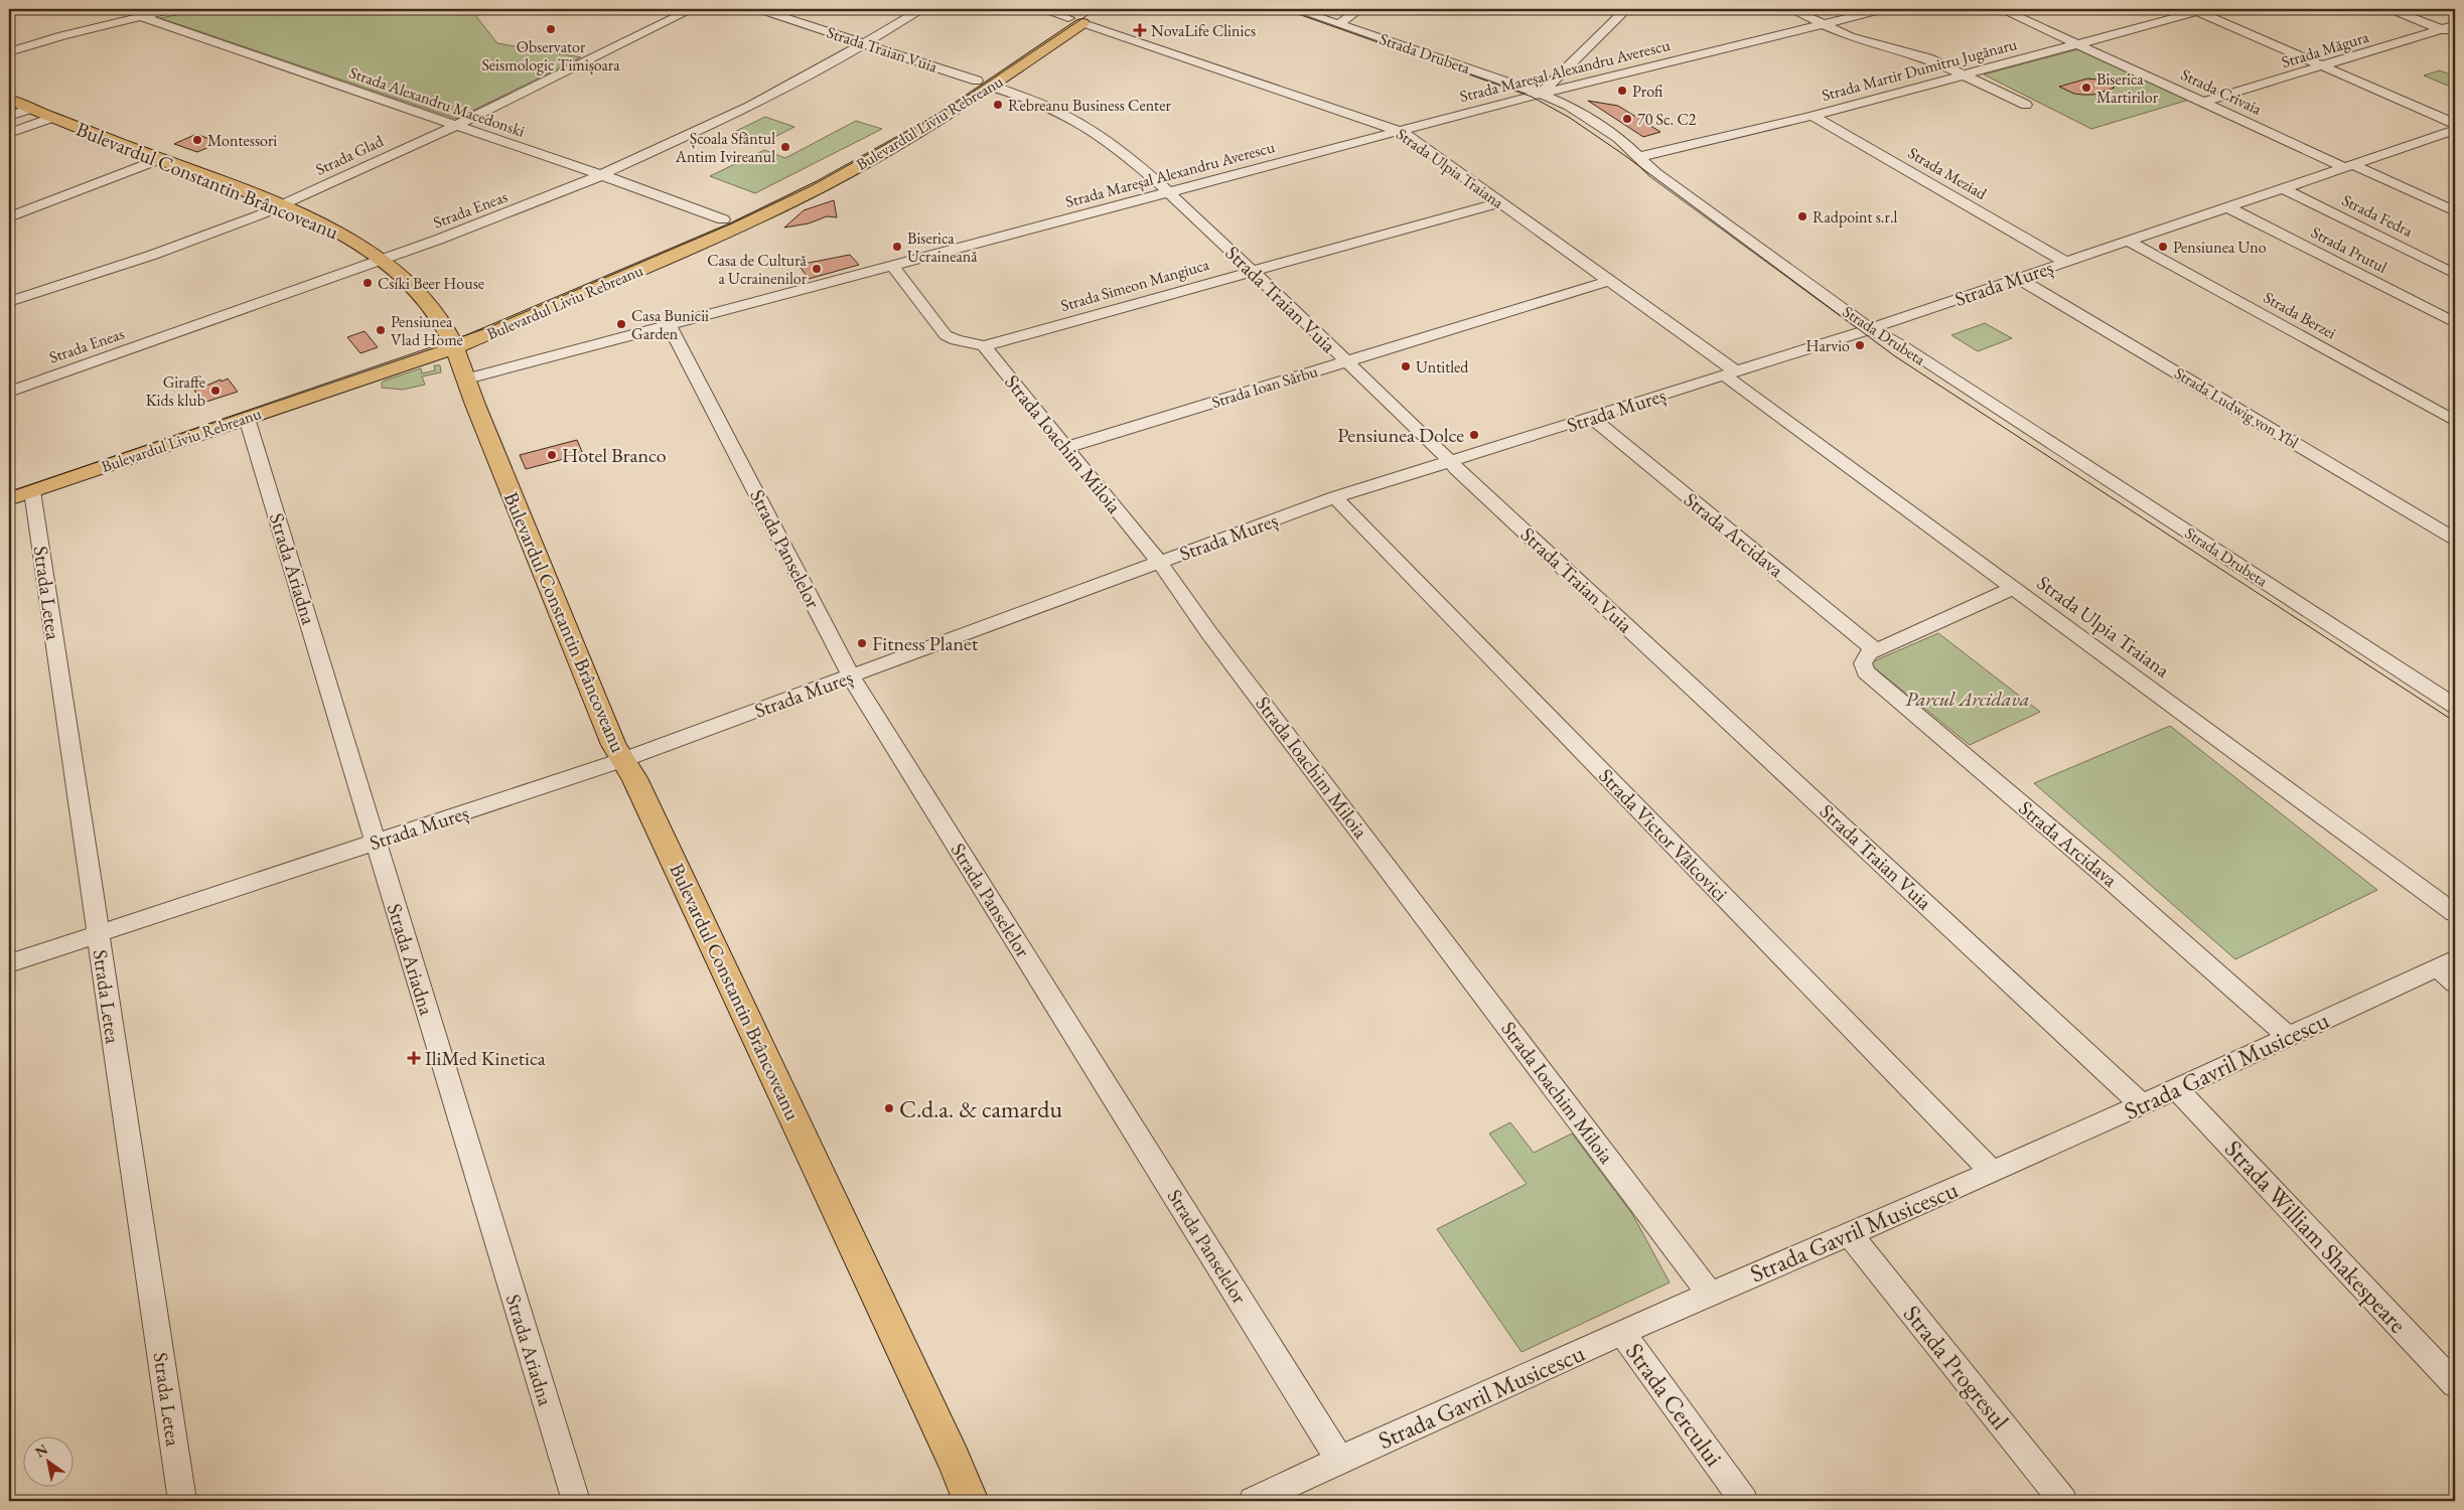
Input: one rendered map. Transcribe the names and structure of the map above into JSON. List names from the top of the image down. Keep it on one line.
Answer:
{"streets":{"main road":["Bulevardul Liviu Rebreanu","Bulevardul Constantin Brâncoveanu"],"street":["Strada Traian Vuia","Strada Măgura","Strada Drubeta","Strada Martir Dumitru Jugănaru","Strada Mareșal Alexandru Averescu","Strada Crivaia","Strada Alexandru Macedonski","Strada Glad","Strada Ulpia Traiana","Strada Meziad","Strada Eneas","Strada Fedra","Strada Prutul","Strada Mureș","Strada Simeon Mangiuca","Strada Berzei","Strada Ioan Sârbu","Strada Ludwig von Ybl","Strada Ioachim Miloia","Strada Arcidava","Strada Panselelor","Strada Ariadna","Strada Letea","Strada Victor Vâlcovici","Strada Gavril Musicescu","Strada William Shakespeare","Strada Progresul","Strada Cercului"]},"crossings":[["Strada Traian Vuia","Strada Mareșal Alexandru Averescu"],["Strada Traian Vuia","Bulevardul Liviu Rebreanu"],["Strada Traian Vuia","Strada Eneas"],["Strada Traian Vuia","Strada Mureș"],["Strada Traian Vuia","Strada Simeon Mangiuca"],["Strada Traian Vuia","Strada Ioan Sârbu"],["Strada Traian Vuia","Strada Gavril Musicescu"],["Strada Măgura","Strada Crivaia"],["Strada Drubeta","Strada Martir Dumitru Jugănaru"],["Strada Drubeta","Strada Mareșal Alexandru Averescu"],["Strada Drubeta","Strada Mureș"],["Strada Martir Dumitru Jugănaru","Strada Crivaia"],["Strada Martir Dumitru Jugănaru","Strada Meziad"],["Strada Mareșal Alexandru Averescu","Strada Ulpia Traiana"],["Strada Mareșal Alexandru Averescu","Bulevardul Constantin Brâncoveanu"],["Strada Mareșal Alexandru Averescu","Strada Panselelor"],["Strada Crivaia","Strada Mureș"],["Strada Alexandru Macedonski","Bulevardul Liviu Rebreanu"],["Strada Alexandru Macedonski","Strada Glad"],["Strada Alexandru Macedonski","Strada Eneas"],["Bulevardul Liviu Rebreanu","Strada Ulpia Traiana"],["Bulevardul Liviu Rebreanu","Bulevardul Constantin Brâncoveanu"],["Bulevardul Liviu Rebreanu","Strada Ariadna"],["Bulevardul Liviu Rebreanu","Strada Letea"],["Strada Glad","Bulevardul Constantin Brâncoveanu"],["Strada Ulpia Traiana","Strada Mureș"],["Strada Ulpia Traiana","Strada Simeon Mangiuca"],["Strada Ulpia Traiana","Strada Ioan Sârbu"],["Strada Meziad","Strada Mureș"],["Bulevardul Constantin Brâncoveanu","Strada Eneas"],["Bulevardul Constantin Brâncoveanu","Strada Mureș"],["Strada Fedra","Strada Mureș"],["Strada Prutul","Strada Mureș"],["Strada Mureș","Strada Berzei"],["Strada Mureș","Strada Ludwig von Ybl"],["Strada Mureș","Strada Ioachim Miloia"],["Strada Mureș","Strada Arcidava"],["Strada Mureș","Strada Panselelor"],["Strada Mureș","Strada Ariadna"],["Strada Mureș","Strada Letea"],["Strada Mureș","Strada Victor Vâlcovici"],["Strada Simeon Mangiuca","Strada Ioachim Miloia"],["Strada Ioan Sârbu","Strada Ioachim Miloia"],["Strada Ioachim Miloia","Strada Gavril Musicescu"],["Strada Arcidava","Strada Gavril Musicescu"],["Strada Panselelor","Strada Gavril Musicescu"],["Strada Victor Vâlcovici","Strada Gavril Musicescu"],["Strada Gavril Musicescu","Strada William Shakespeare"],["Strada Gavril Musicescu","Strada Progresul"],["Strada Gavril Musicescu","Strada Cercului"]],"parks":["Parcul Arcidava"],"places":{"other":["Observator Seismologic Timișoara","Biserica Martirilor","Profi","Rebreanu Business Center","70 Sc. C2","Montessori","Școala Sfântul Antim Ivireanul","Radpoint s.r.l","Biserica Ucraineană","Pensiunea Uno","Casa de Cultură a Ucrainenilor","Csíki Beer House","Casa Bunicii Garden","Pensiunea Vlad Home","Harvio","Untitled","Giraffe Kids klub","Pensiunea Dolce","Hotel Branco","Fitness Planet","C.d.a. & camardu"],"health":["NovaLife Clinics","IliMed Kinetica"]},"north":"top left"}
